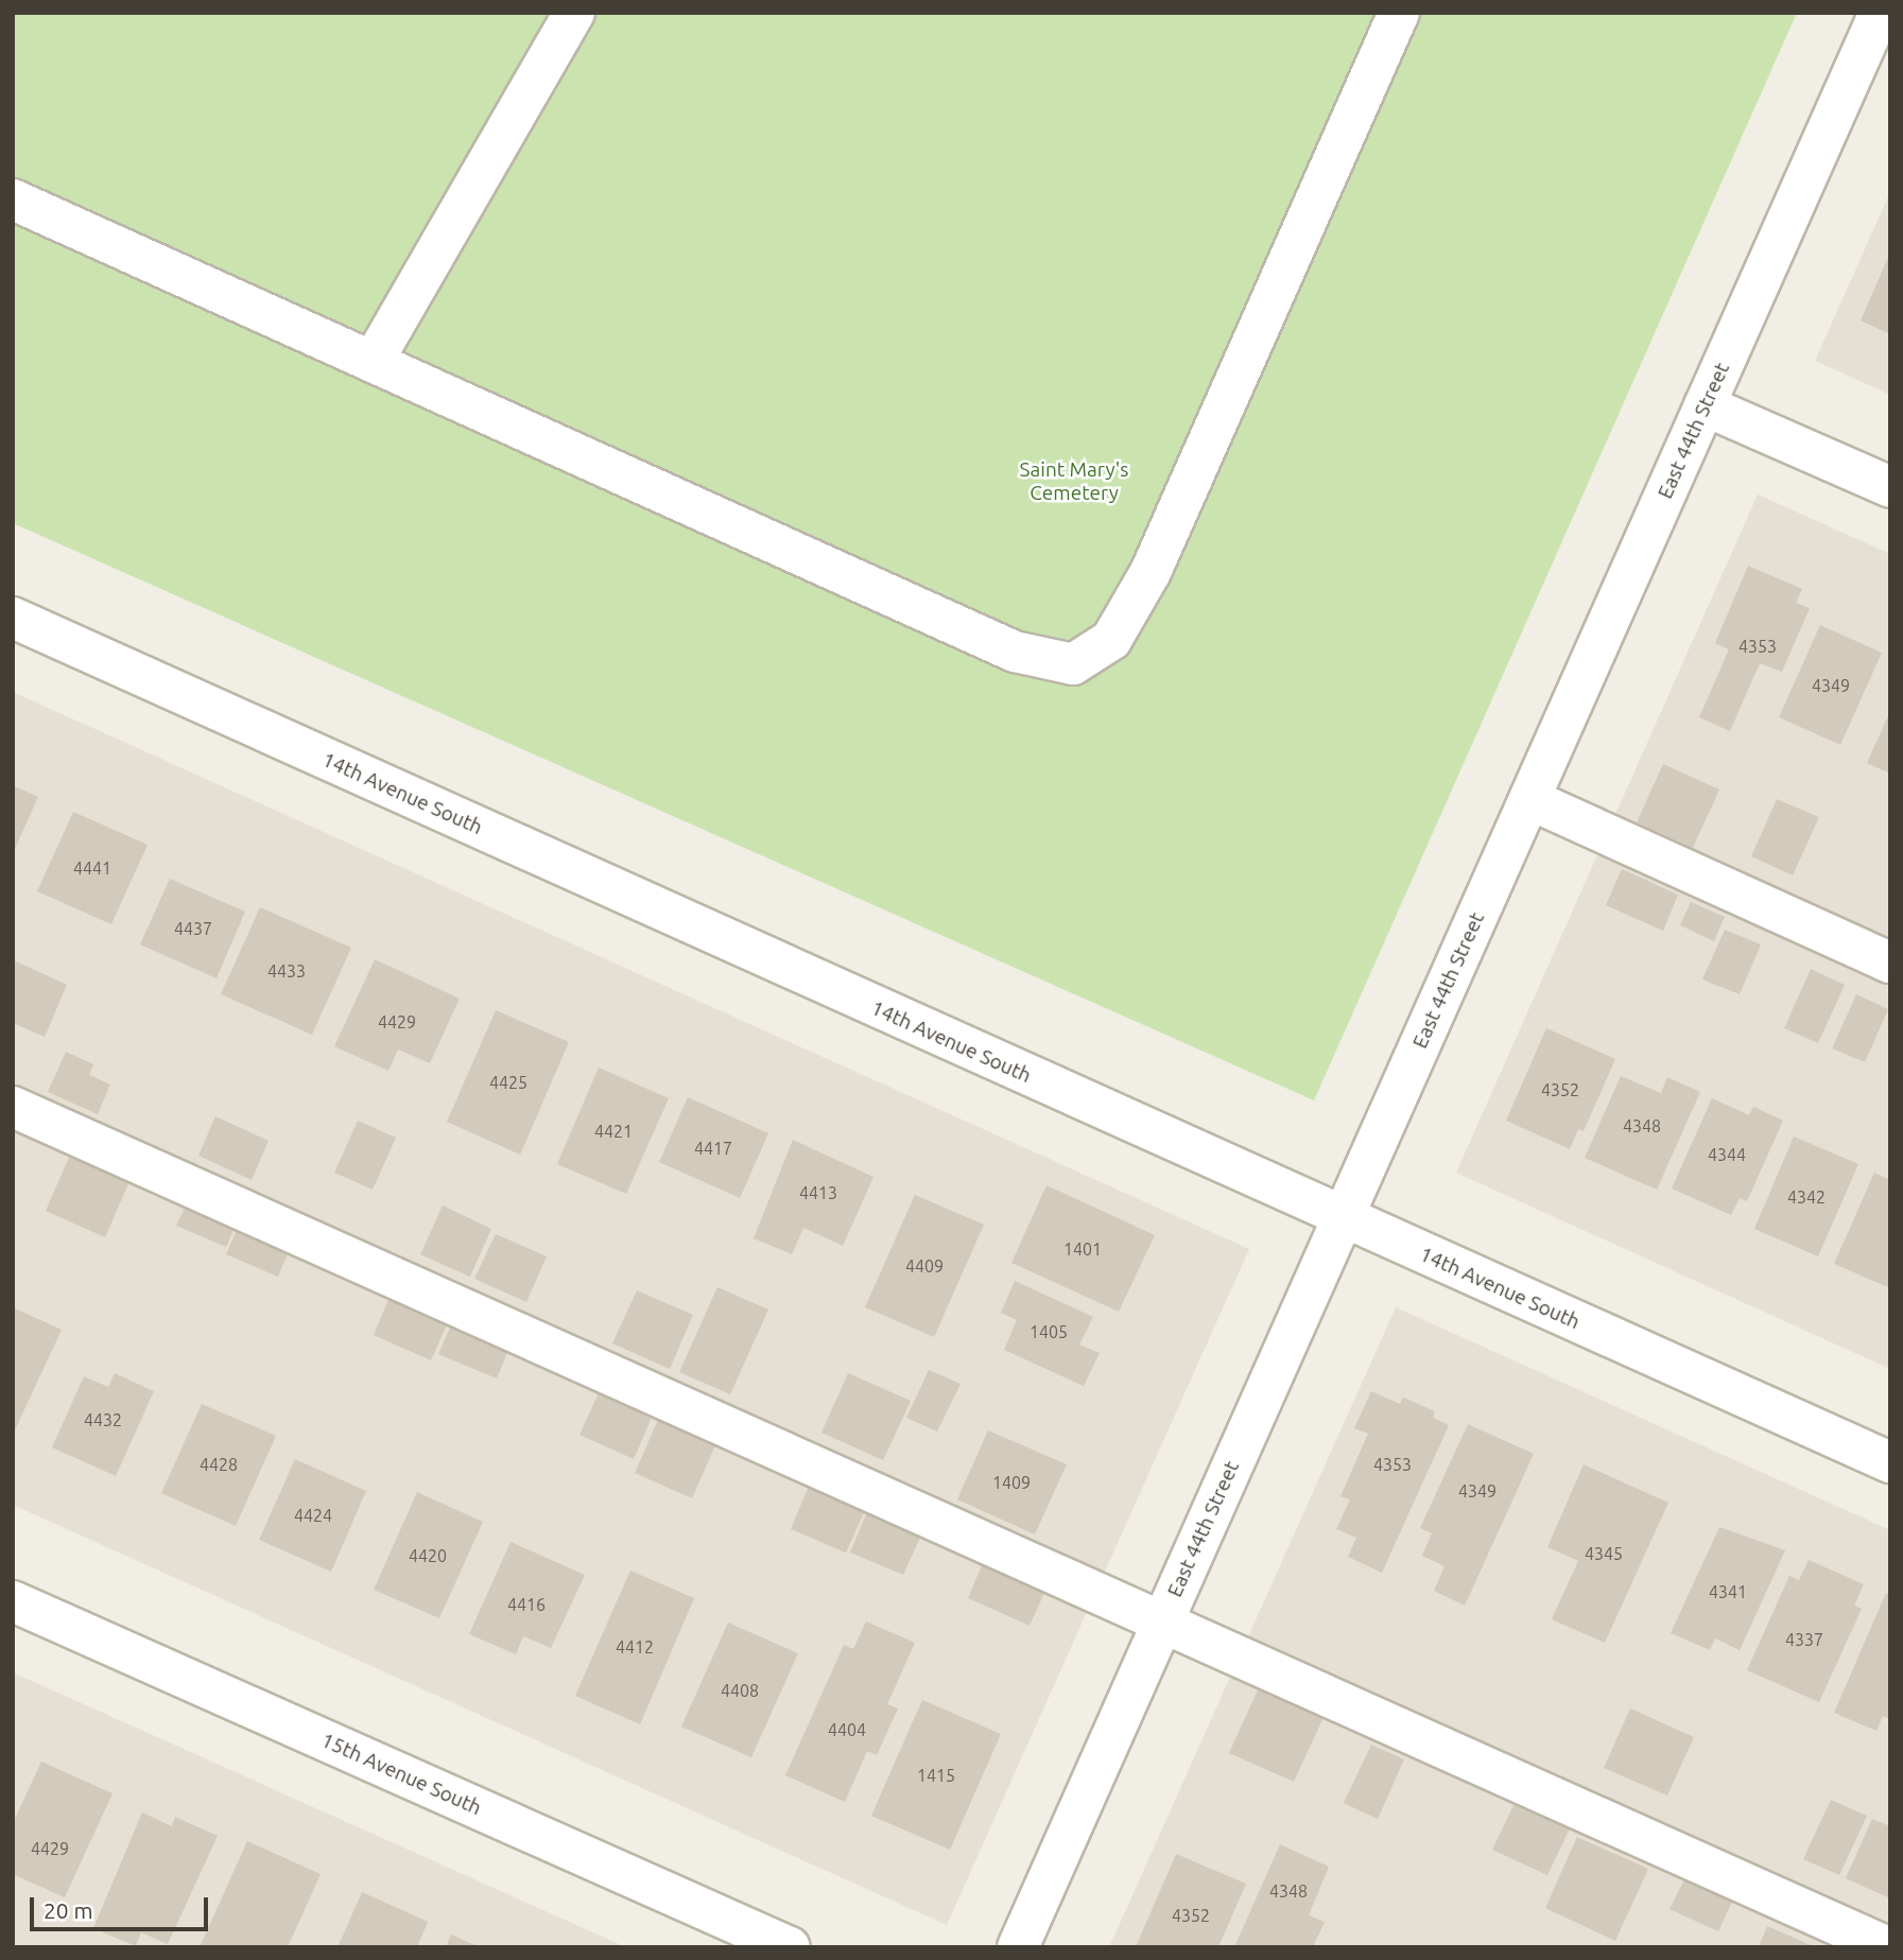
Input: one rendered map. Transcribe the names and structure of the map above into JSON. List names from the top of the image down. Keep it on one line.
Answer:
{"streets":{"street":["East 44th Street","14th Avenue South","15th Avenue South"]},"crossings":[["East 44th Street","14th Avenue South"]],"parks":["Saint Mary's Cemetery"],"house_numbers":["4353","4349","4441","4437","4433","4429","4425","4352","4348","4421","4417","4344","4413","4342","1401","4409","1405","4432","4428","4353","1409","4349","4424","4345","4420","4341","4416","4337","4412","4408","4404","1415","4429","4348","4352"],"scale_bar":"20 m"}
